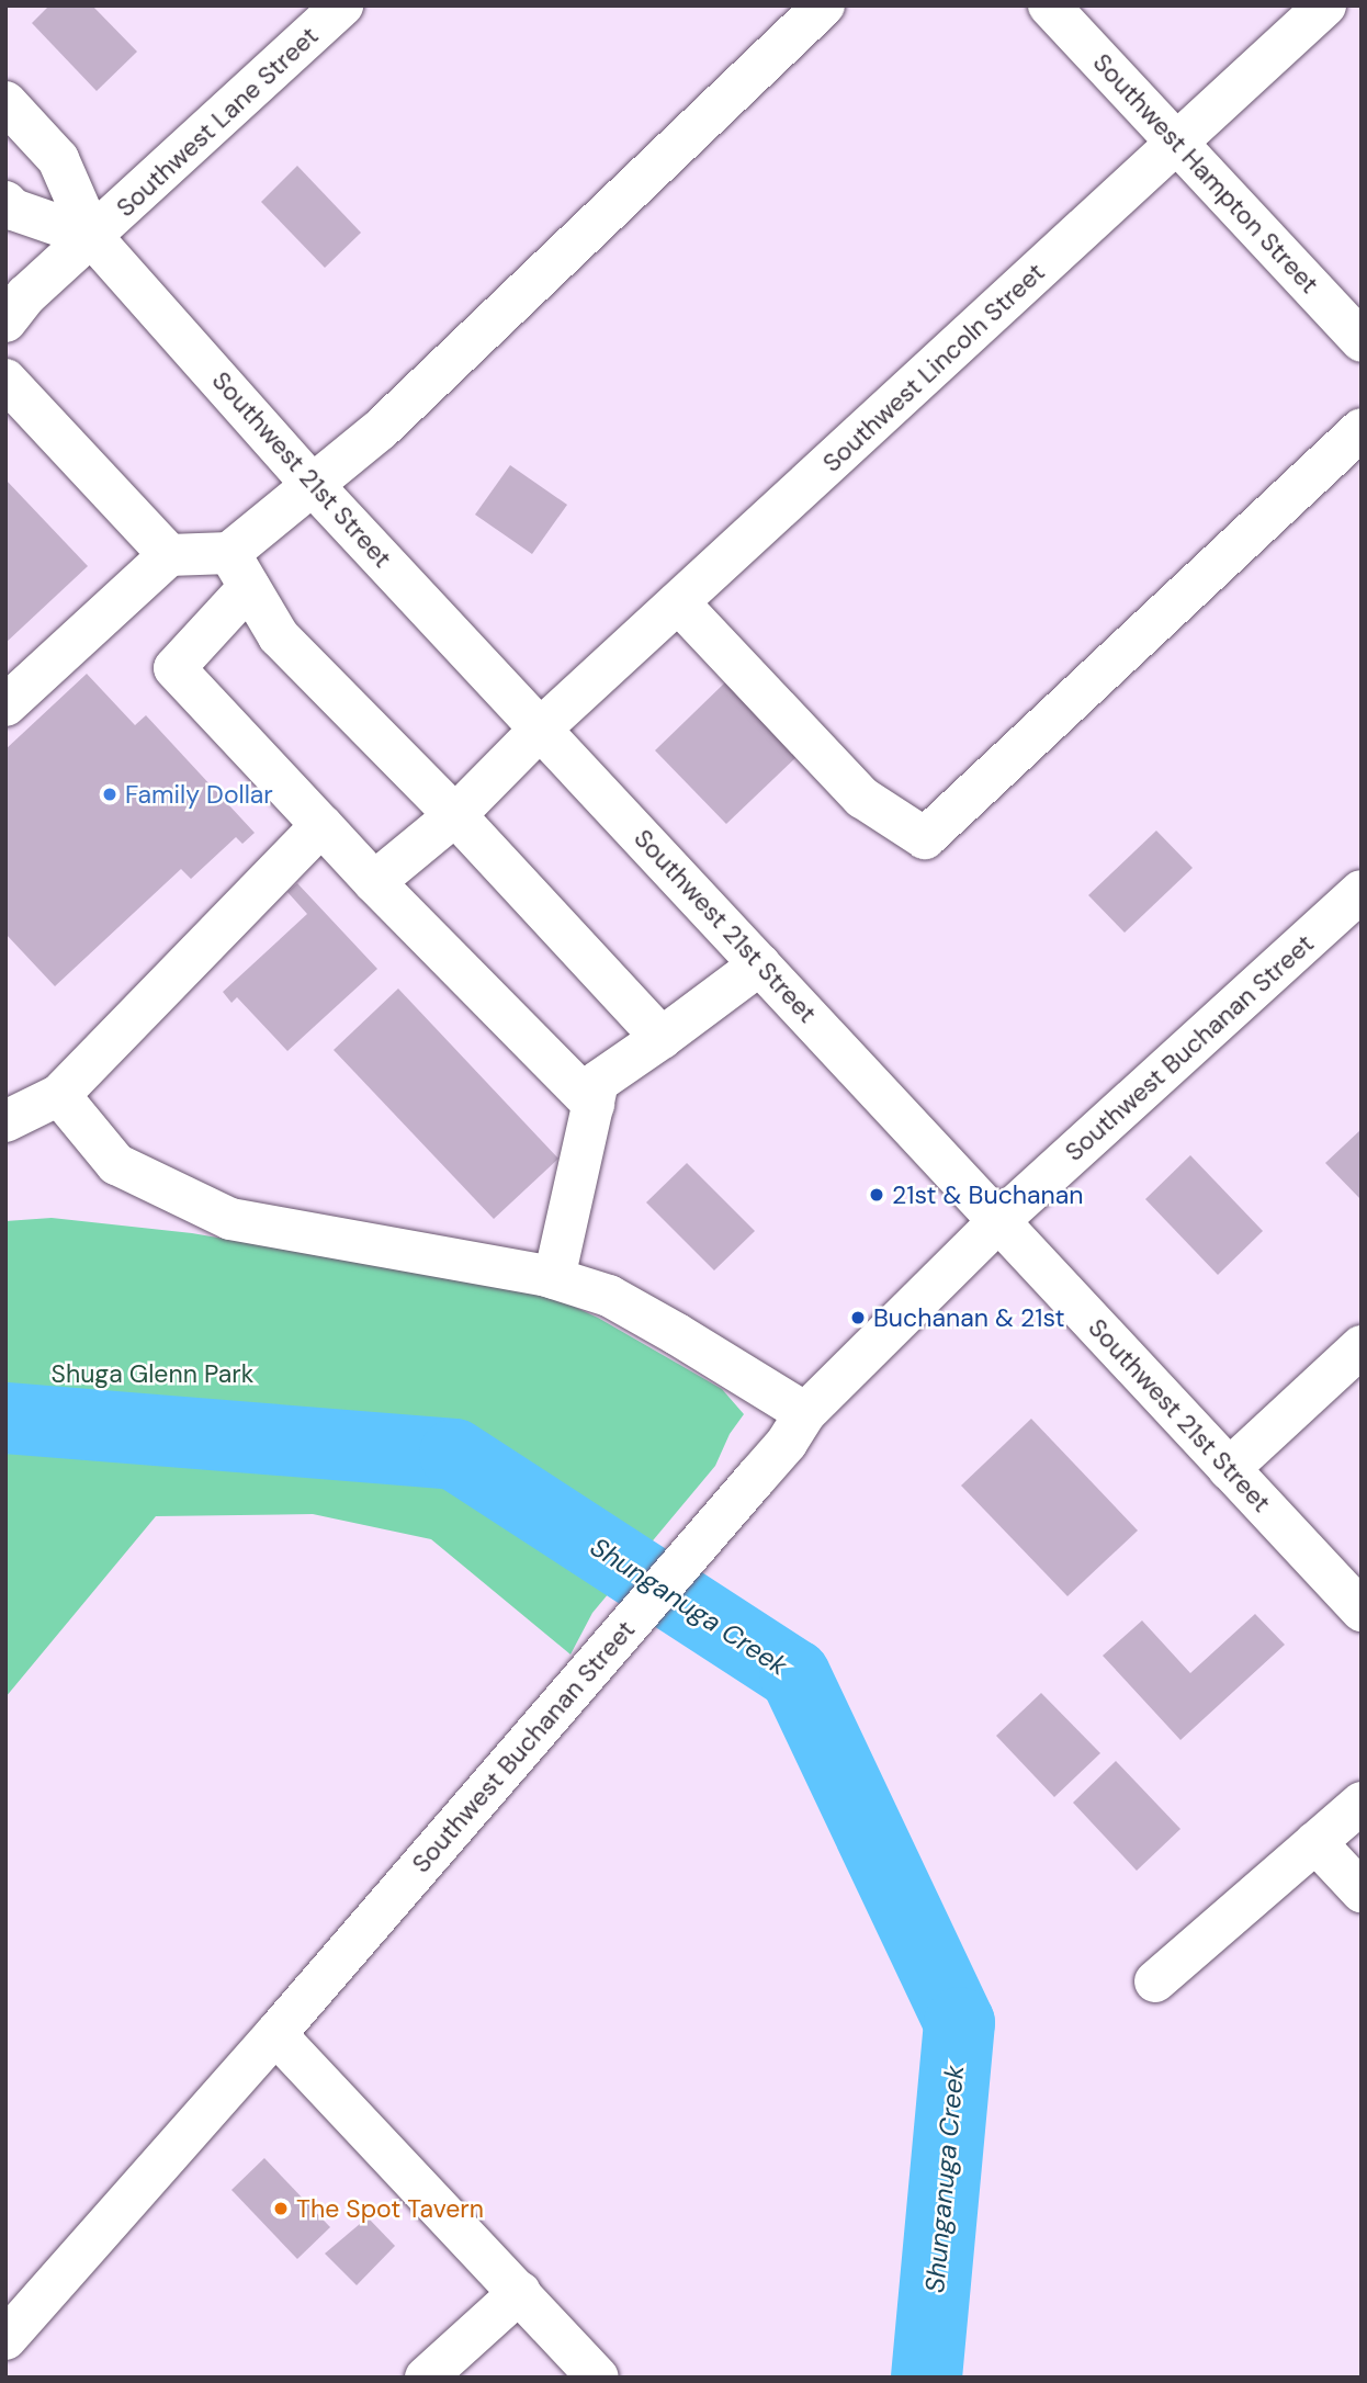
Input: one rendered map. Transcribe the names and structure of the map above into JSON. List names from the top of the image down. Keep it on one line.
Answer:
{"streets":{"street":["Southwest Lane Street","Southwest Hampton Street","Southwest Lincoln Street","Southwest 21st Street","Southwest Buchanan Street"]},"crossings":[["Southwest Lane Street","Southwest 21st Street"],["Southwest Hampton Street","Southwest Lincoln Street"],["Southwest Lincoln Street","Southwest 21st Street"],["Southwest 21st Street","Southwest Buchanan Street"]],"water":["Shunganuga Creek"],"parks":["Shuga Glenn Park"],"places":["Family Dollar","21st & Buchanan","Buchanan & 21st","The Spot Tavern"]}
